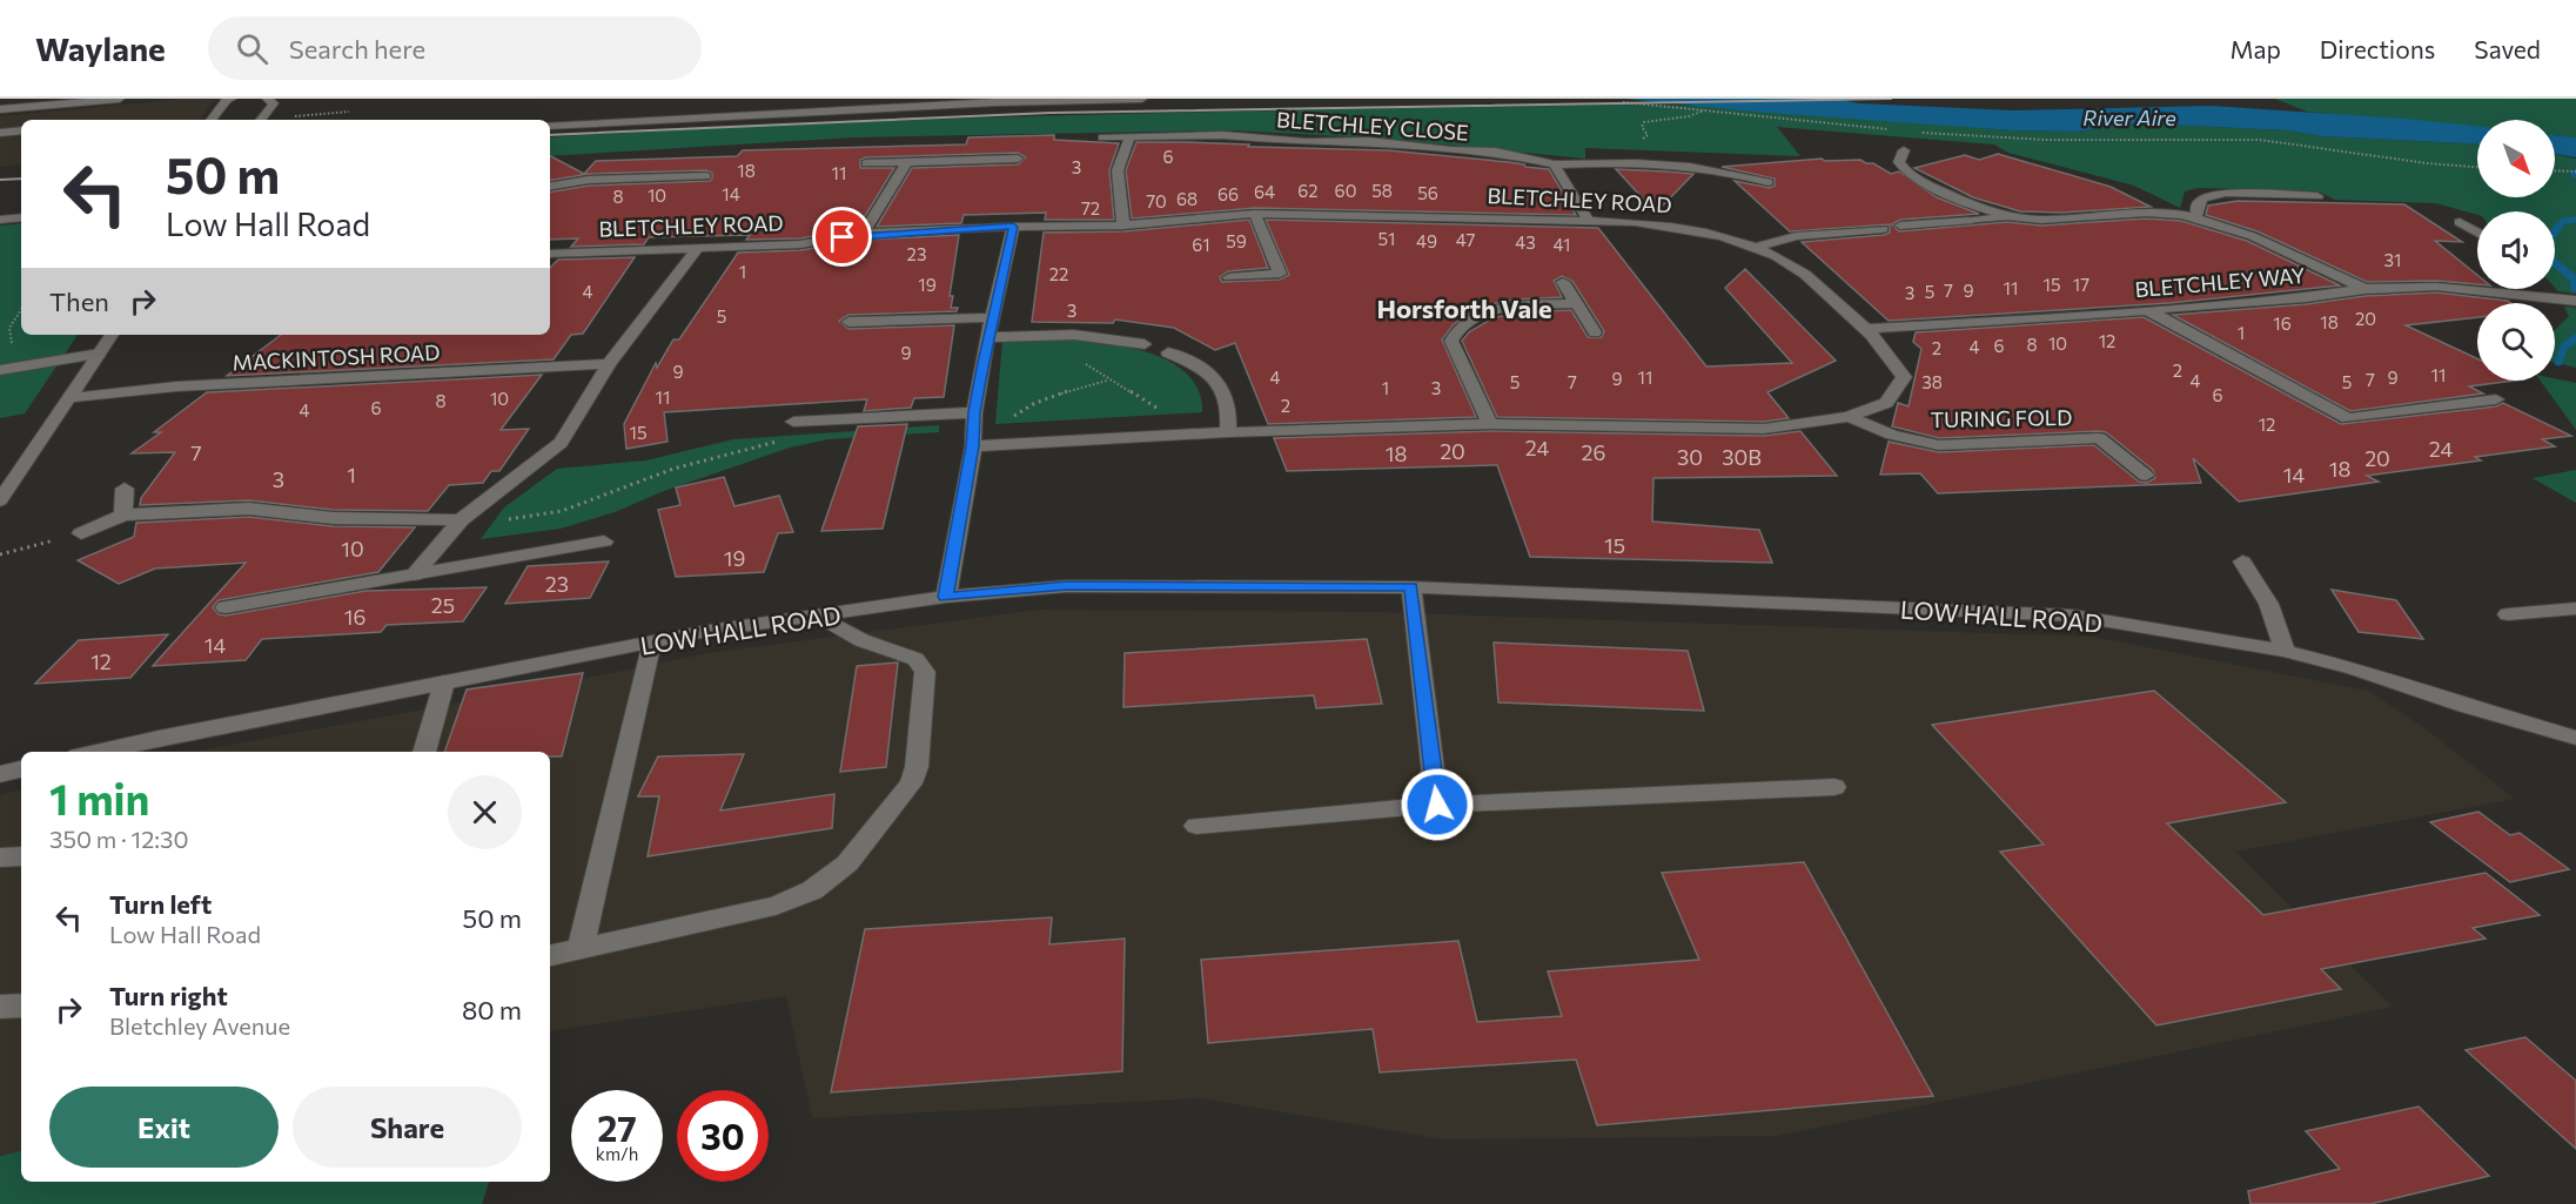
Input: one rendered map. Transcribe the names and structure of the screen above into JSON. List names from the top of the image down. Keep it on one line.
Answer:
{"streets":{"street":["BLETCHLEY CLOSE","BLETCHLEY ROAD","BLETCHLEY WAY","MACKINTOSH ROAD","TURING FOLD","LOW HALL ROAD"]},"crossings":[["BLETCHLEY ROAD","BLETCHLEY WAY"],["BLETCHLEY ROAD","TURING FOLD"]],"districts":["Horsforth Vale"],"water":["River Aire"],"house_numbers":["6","3","18","11","62","60","58","64","56","14","66","10","8","68","70","72","51","47","59","49","43","61","41","23","31","1","22","19","15","17","11","7","9","4","5","3","3","5","20","18","16","1","12","10","8","6","4","2","9","2","9","11","4","11","9","9","7","4","5","7","38","5","1","3","6","11","10","8","2","6","4","12","15","24","24","20","7","26","18","30","30B","20","18","1","14","3","15","10","19","23","25","16","14","12"],"north":"bottom right","page":{"header":"Waylane","search":"Search here","nav":["Map","Directions","Saved"],"turn":["50 m","Low Hall Road"],"then":"Then","heading":["1 min","350 m · 12:30"],"list":[{"name":"Turn left","note":"Low Hall Road","value":"50 m"},{"name":"Turn right","note":"Bletchley Avenue","value":"80 m"}],"buttons":["Exit","Share"],"speed":"27 km/h","limit":"30"}}
